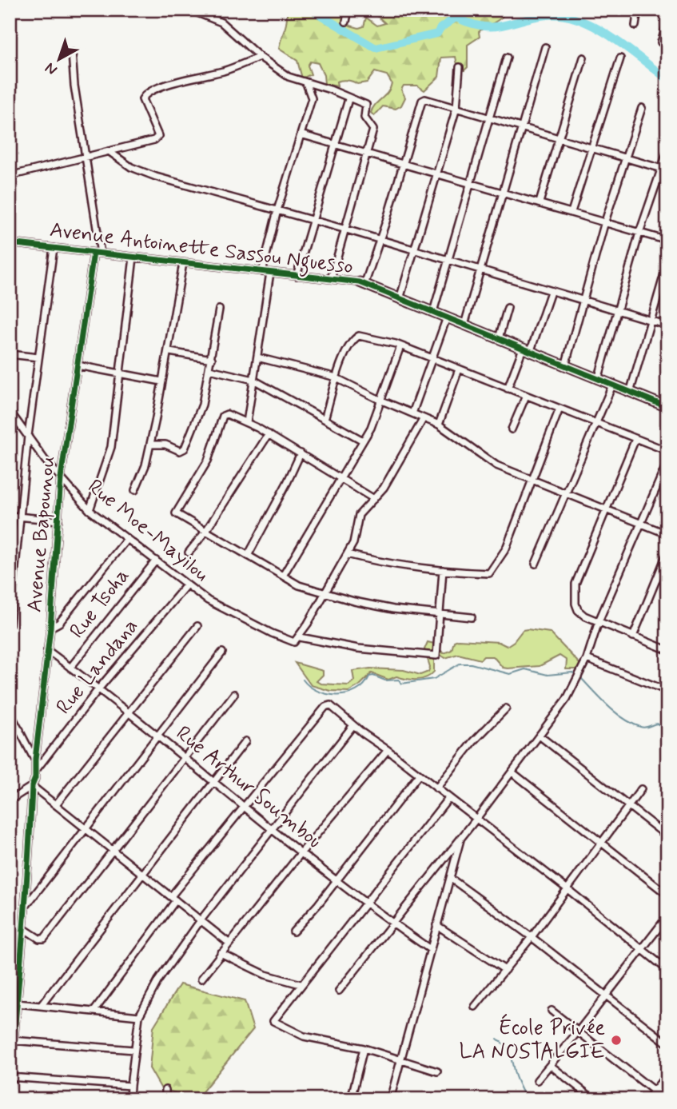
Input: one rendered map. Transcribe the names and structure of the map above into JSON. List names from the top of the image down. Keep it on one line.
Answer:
{"streets":{"street":["Avenue Antoinette Sassou Nguesso","Rue Moe-Mayilou","Avenue Bapounou","Rue Tsoha","Rue Landana","Rue Arthur Soumbou"]},"crossings":[["Avenue Antoinette Sassou Nguesso","Avenue Bapounou"],["Rue Moe-Mayilou","Avenue Bapounou"],["Rue Moe-Mayilou","Rue Tsoha"],["Rue Moe-Mayilou","Rue Landana"],["Avenue Bapounou","Rue Landana"],["Avenue Bapounou","Rue Arthur Soumbou"],["Rue Tsoha","Rue Arthur Soumbou"],["Rue Landana","Rue Arthur Soumbou"]],"places":["École Privée LA NOSTALGIE"],"north":"bottom left"}
